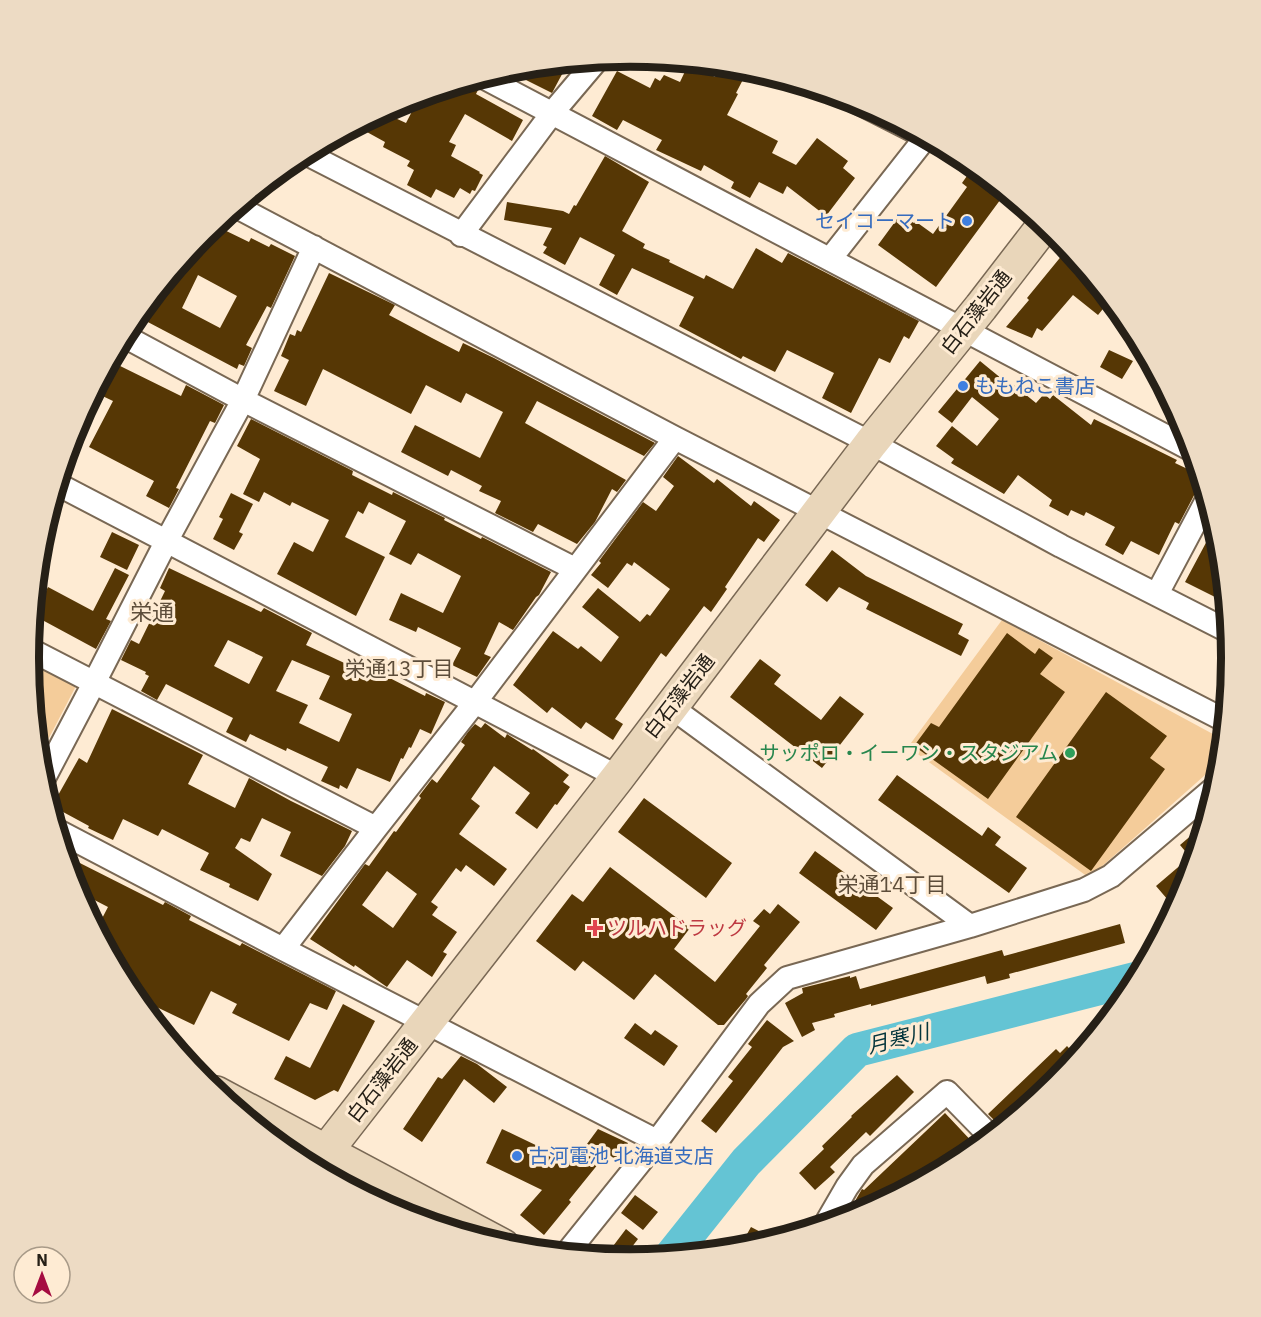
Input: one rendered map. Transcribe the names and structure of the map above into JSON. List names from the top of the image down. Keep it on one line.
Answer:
{"streets":{"main road":["白石藻岩通"]},"districts":["栄通","栄通13丁目","栄通14丁目"],"water":["月寒川"],"places":{"other":["セイコーマート","ももねこ書店","サッポロ・イーワン・スタジアム","古河電池 北海道支店"],"health":["ツルハドラッグ"]},"north":"top"}
